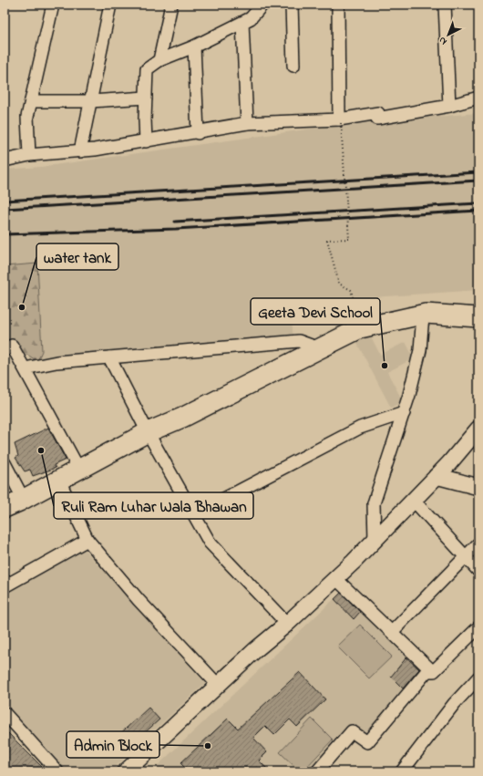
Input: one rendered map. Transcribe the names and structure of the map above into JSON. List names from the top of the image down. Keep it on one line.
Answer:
{"places":["water tank","Geeta Devi School","Ruli Ram Luhar Wala Bhawan","Admin Block"],"north":"bottom left"}
